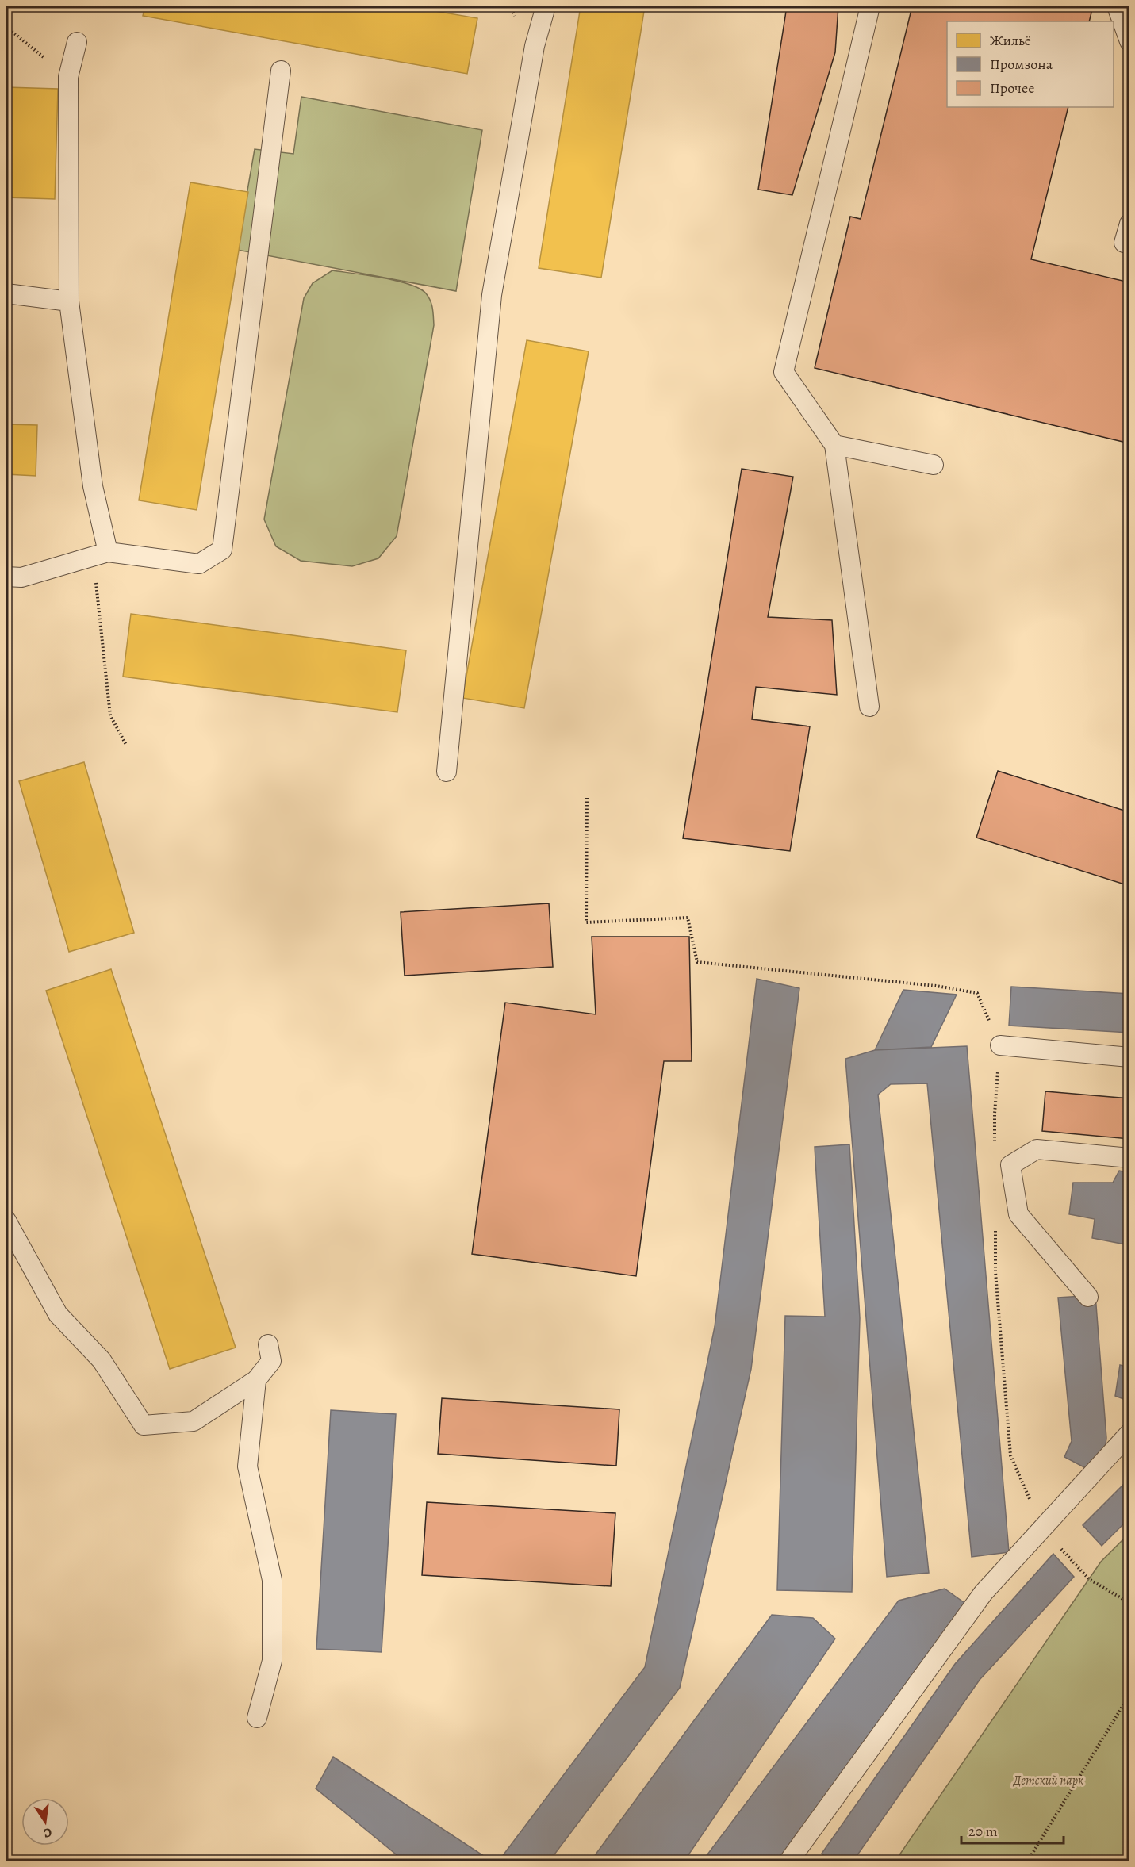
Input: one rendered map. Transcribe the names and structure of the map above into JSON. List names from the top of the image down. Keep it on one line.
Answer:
{"parks":["Детский парк"],"legend":["Жильё","Промзона","Прочее"],"scale_bar":"20 m","north":"bottom"}
